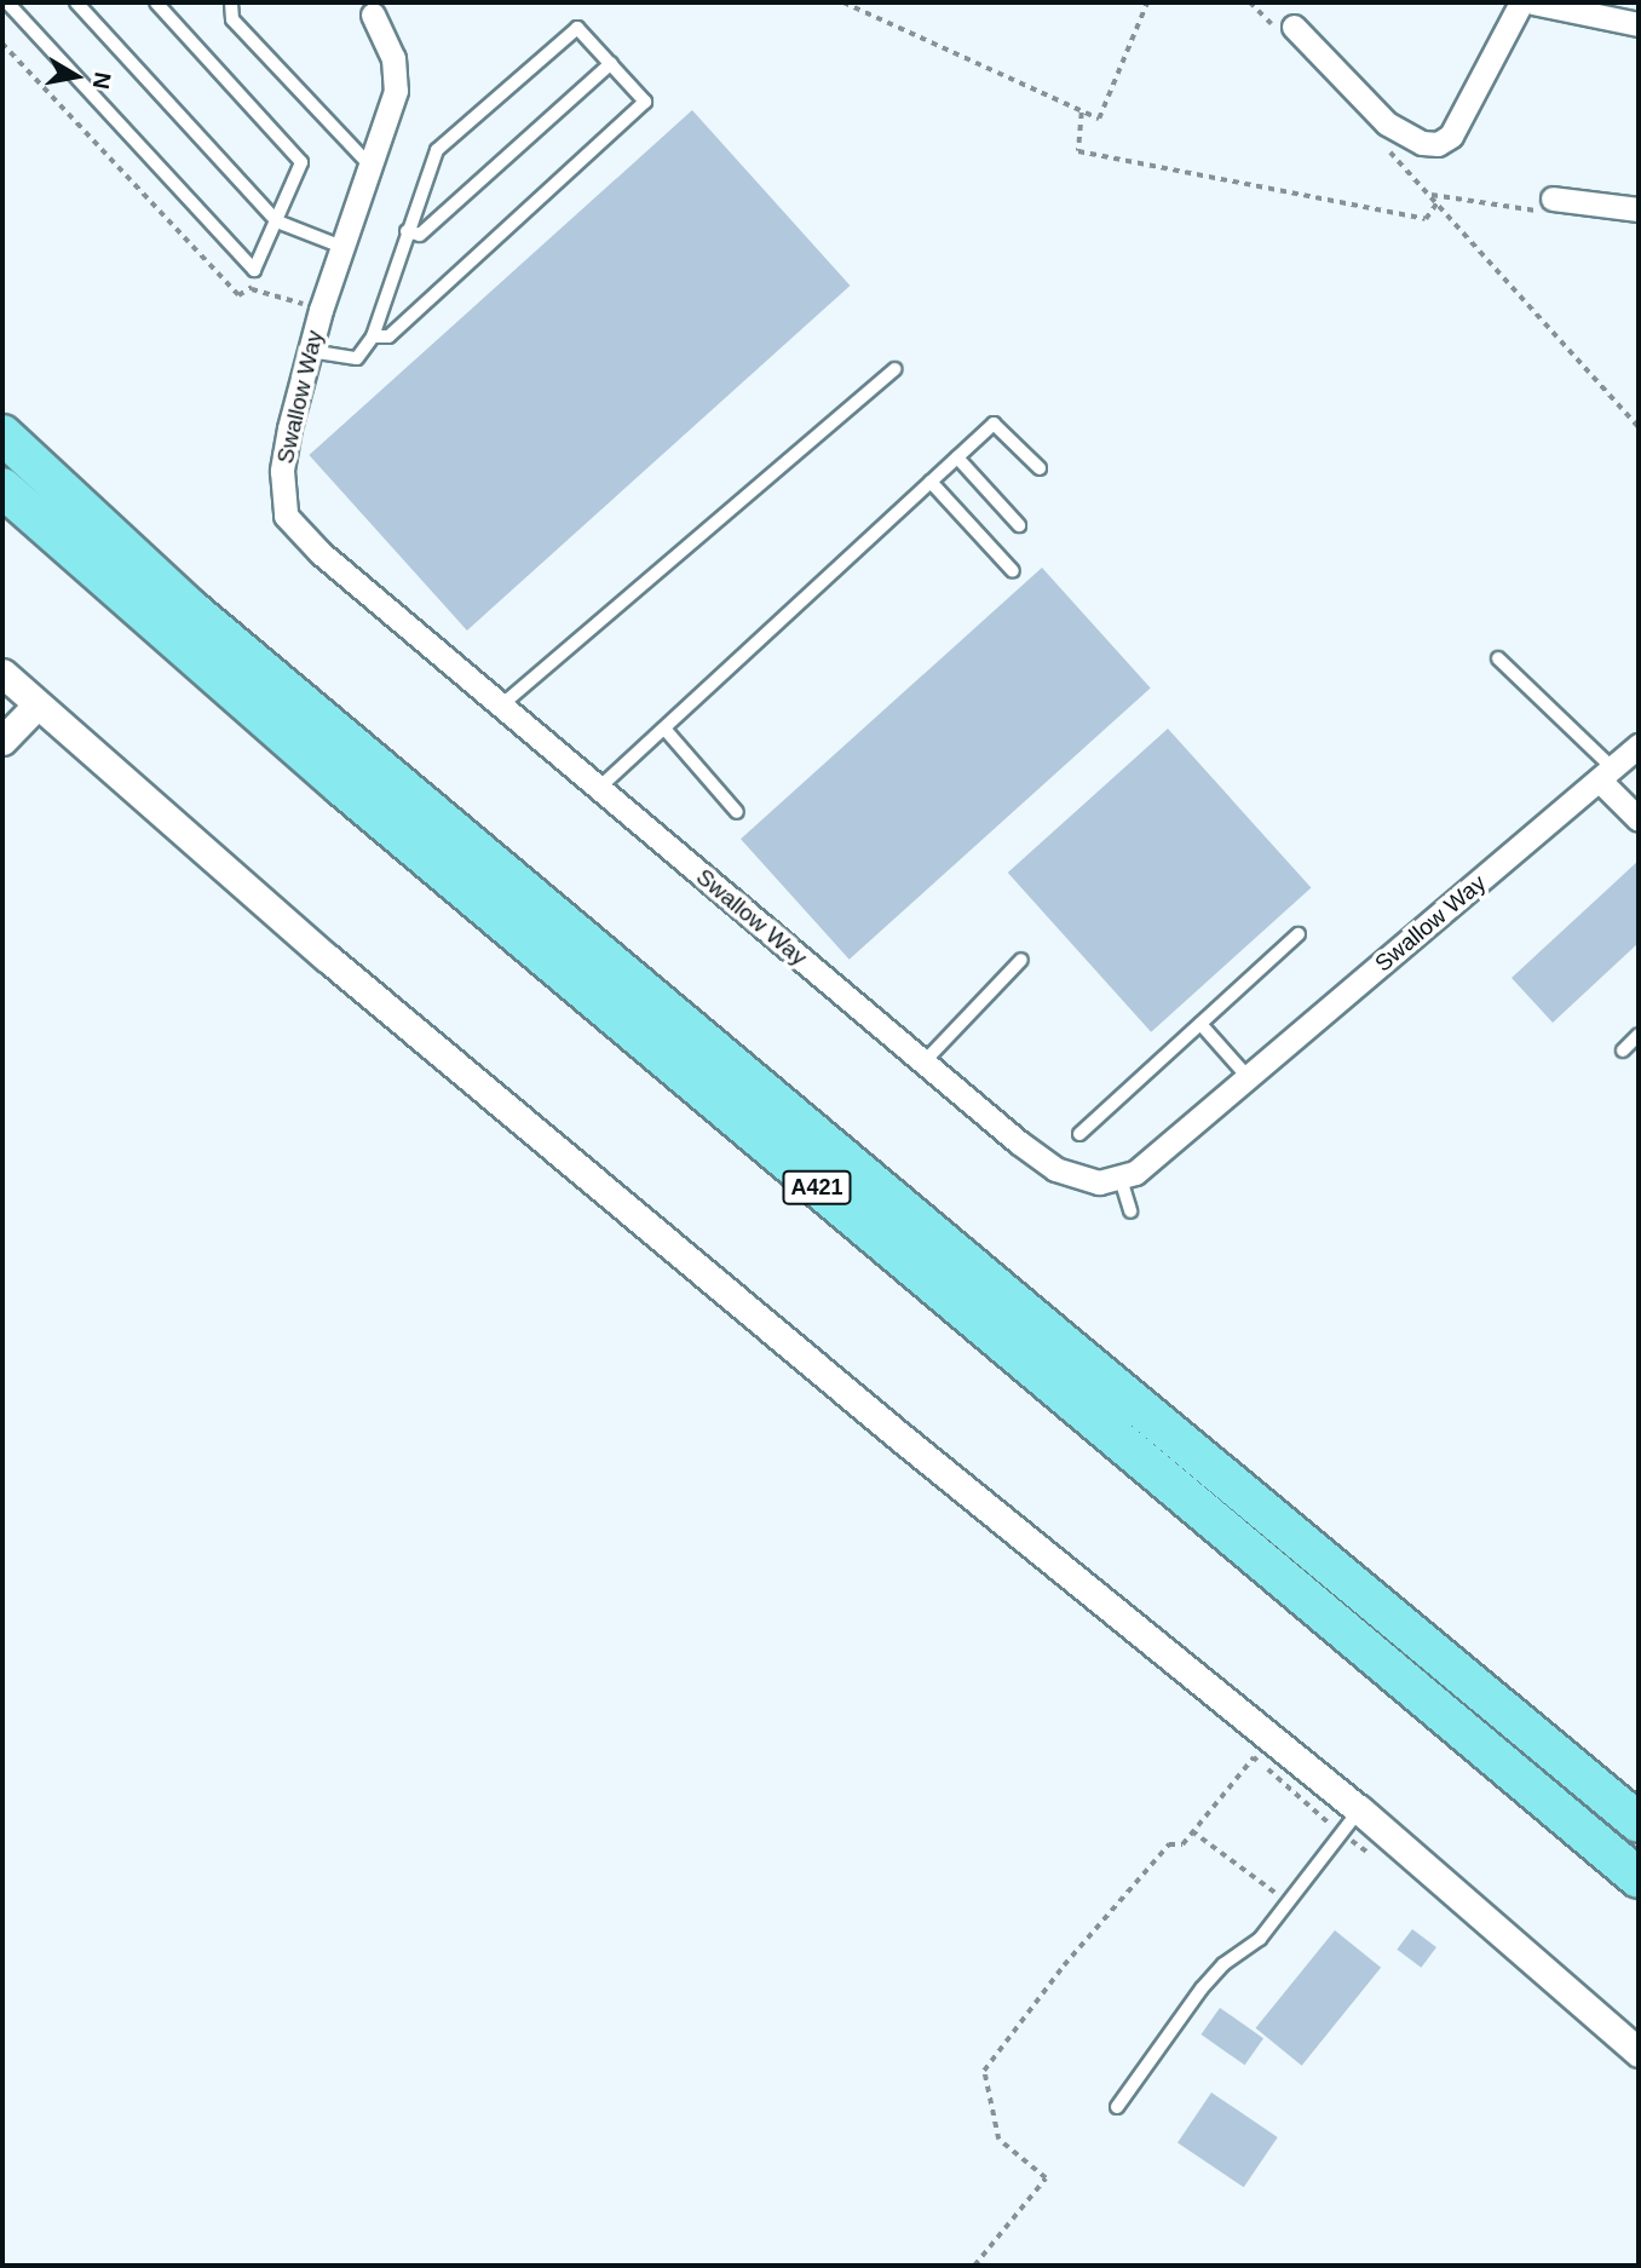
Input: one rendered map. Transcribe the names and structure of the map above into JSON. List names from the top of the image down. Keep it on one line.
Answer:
{"streets":{"highway":["A421"],"street":["Swallow Way"]},"north":"right"}
